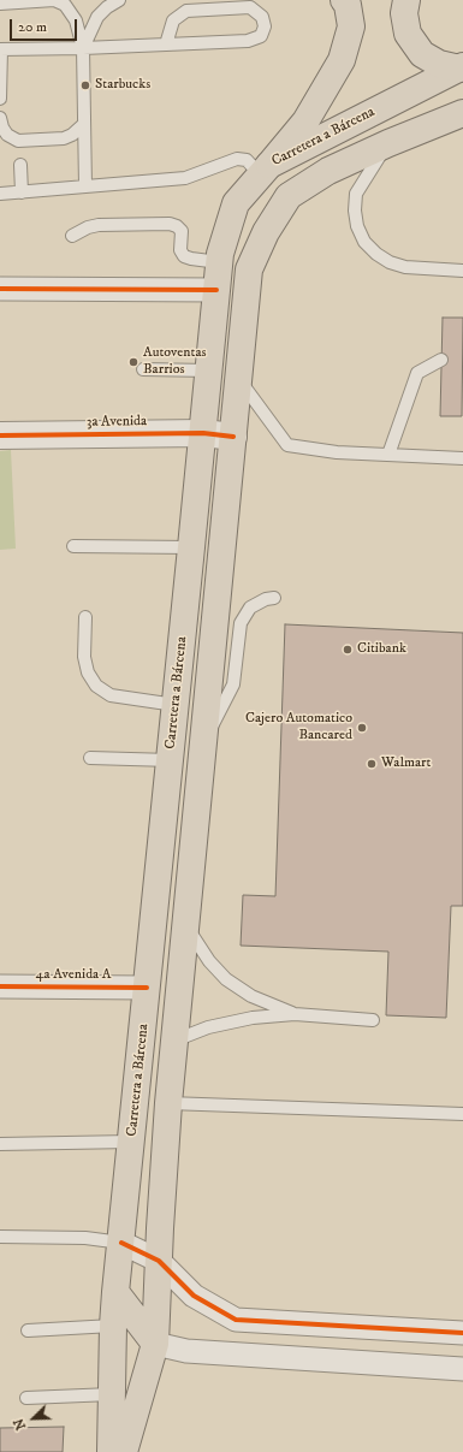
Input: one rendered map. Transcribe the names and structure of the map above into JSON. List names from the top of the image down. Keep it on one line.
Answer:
{"streets":{"main road":["Carretera a Bárcena"],"street":["3a Avenida","4a Avenida A"]},"crossings":[["Carretera a Bárcena","3a Avenida"],["Carretera a Bárcena","4a Avenida A"]],"places":["Starbucks","Autoventas Barrios","Citibank","Cajero Automatico Bancared","Walmart"],"scale_bar":"20 m","north":"bottom left"}
